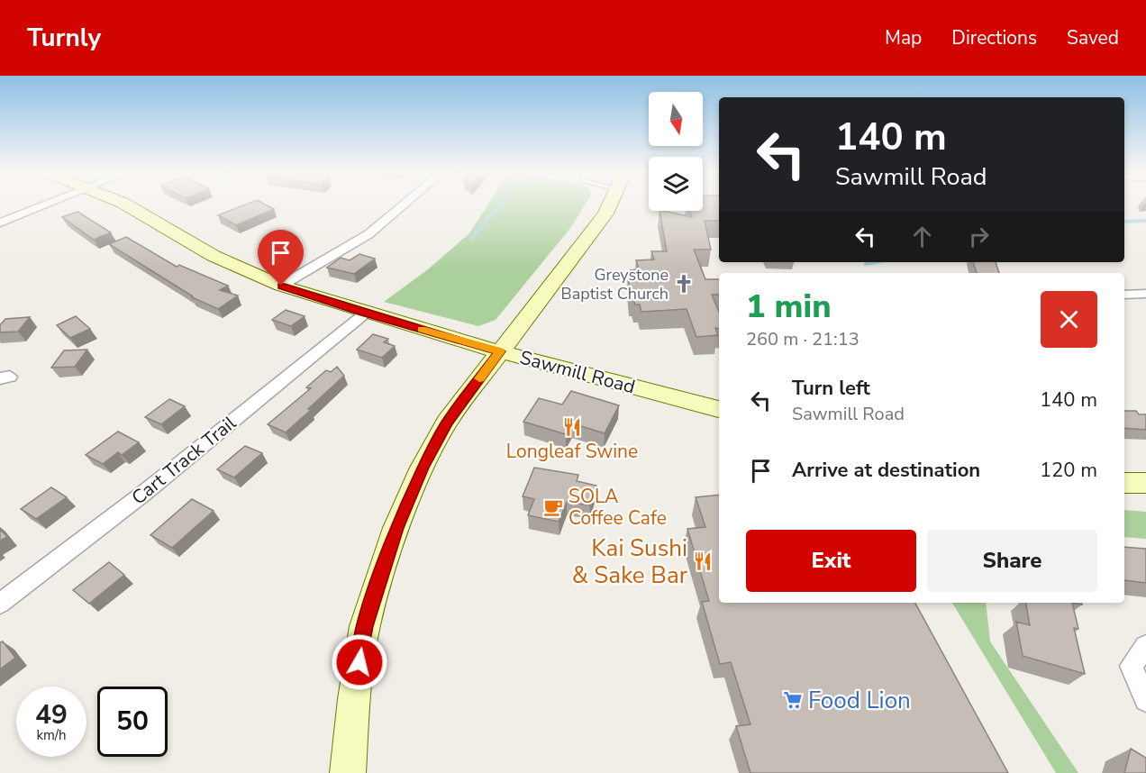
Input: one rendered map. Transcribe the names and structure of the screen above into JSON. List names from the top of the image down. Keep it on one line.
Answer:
{"streets":{"street":["Sawmill Road","Cart Track Trail"]},"crossings":[["Sawmill Road","Cart Track Trail"]],"places":{"church":["Greystone Baptist Church"],"restaurant":["Longleaf Swine","Kai Sushi & Sake Bar"],"cafe":["SOLA Coffee Cafe"],"supermarket":["Food Lion"]},"north":"bottom","page":{"header":"Turnly","nav":["Map","Directions","Saved"],"turn":["140 m","Sawmill Road"],"heading":["1 min","260 m · 21:13"],"list":[{"name":"Turn left","note":"Sawmill Road","value":"140 m"},{"name":"Arrive at destination","value":"120 m"}],"buttons":["Exit","Share"],"speed":"49 km/h","limit":"50"}}
